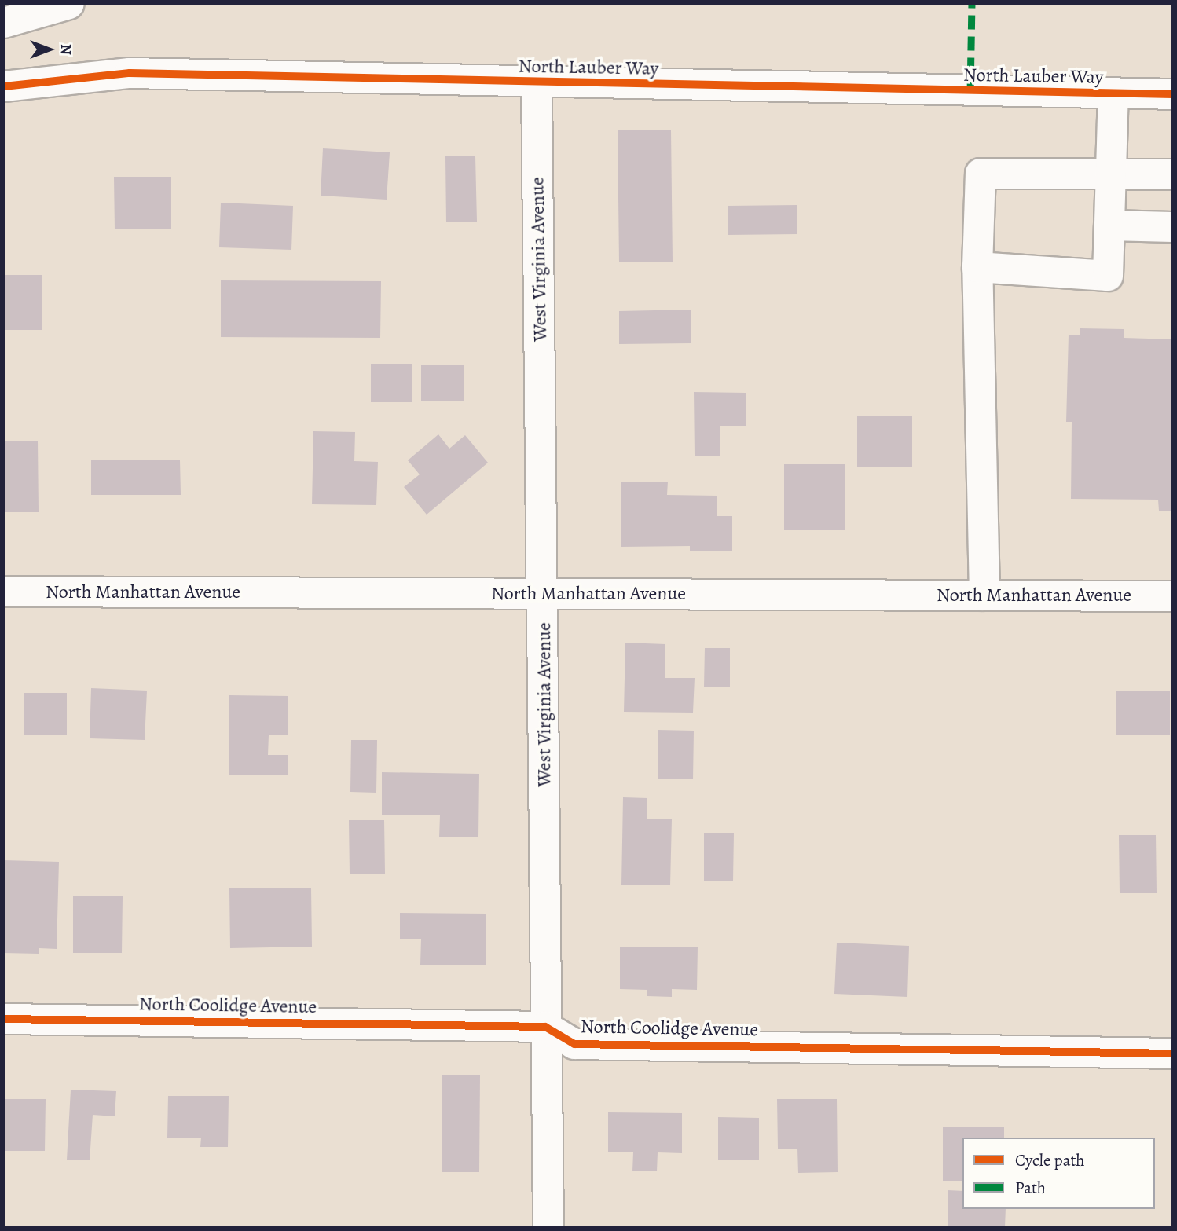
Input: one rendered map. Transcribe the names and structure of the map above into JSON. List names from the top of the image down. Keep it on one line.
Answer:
{"streets":{"street":["North Lauber Way","West Virginia Avenue","North Manhattan Avenue","North Coolidge Avenue"]},"crossings":[["North Lauber Way","West Virginia Avenue"],["West Virginia Avenue","North Manhattan Avenue"],["West Virginia Avenue","North Coolidge Avenue"]],"legend":["Cycle path","Path"],"north":"right"}
